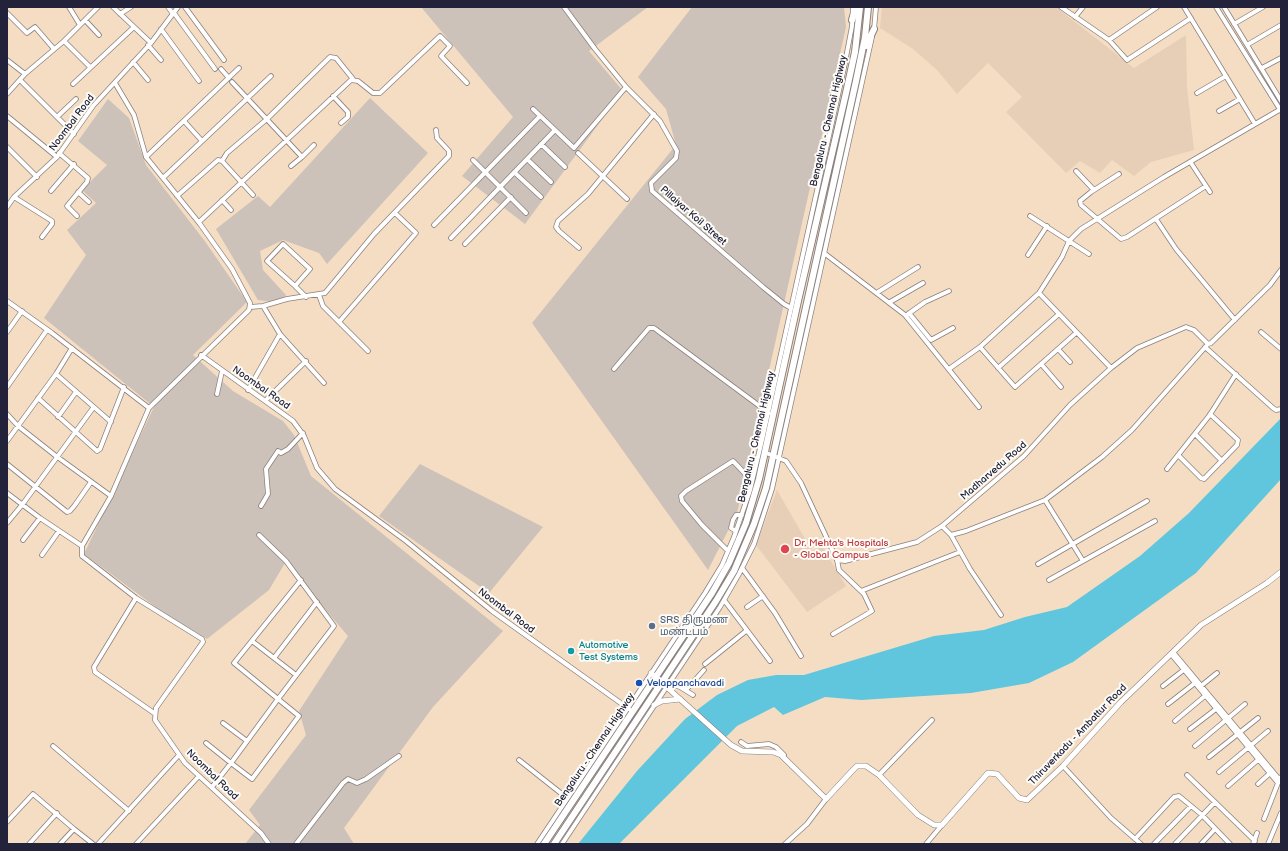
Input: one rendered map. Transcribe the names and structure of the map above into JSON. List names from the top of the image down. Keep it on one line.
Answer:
{"streets":{"highway":["Bengaluru - Chennai Highway"],"main road":["Thiruverkadu - Ambattur Road"],"street":["Noombal Road","Pillaiyar Koil Street","Madharvedu Road"]},"crossings":[["Bengaluru - Chennai Highway","Noombal Road"],["Bengaluru - Chennai Highway","Pillaiyar Koil Street"]],"places":["Dr. Mehta's Hospitals - Global Campus","SRS திருமண மண்டபம்","Automotive Test Systems","Velappanchavadi"]}
